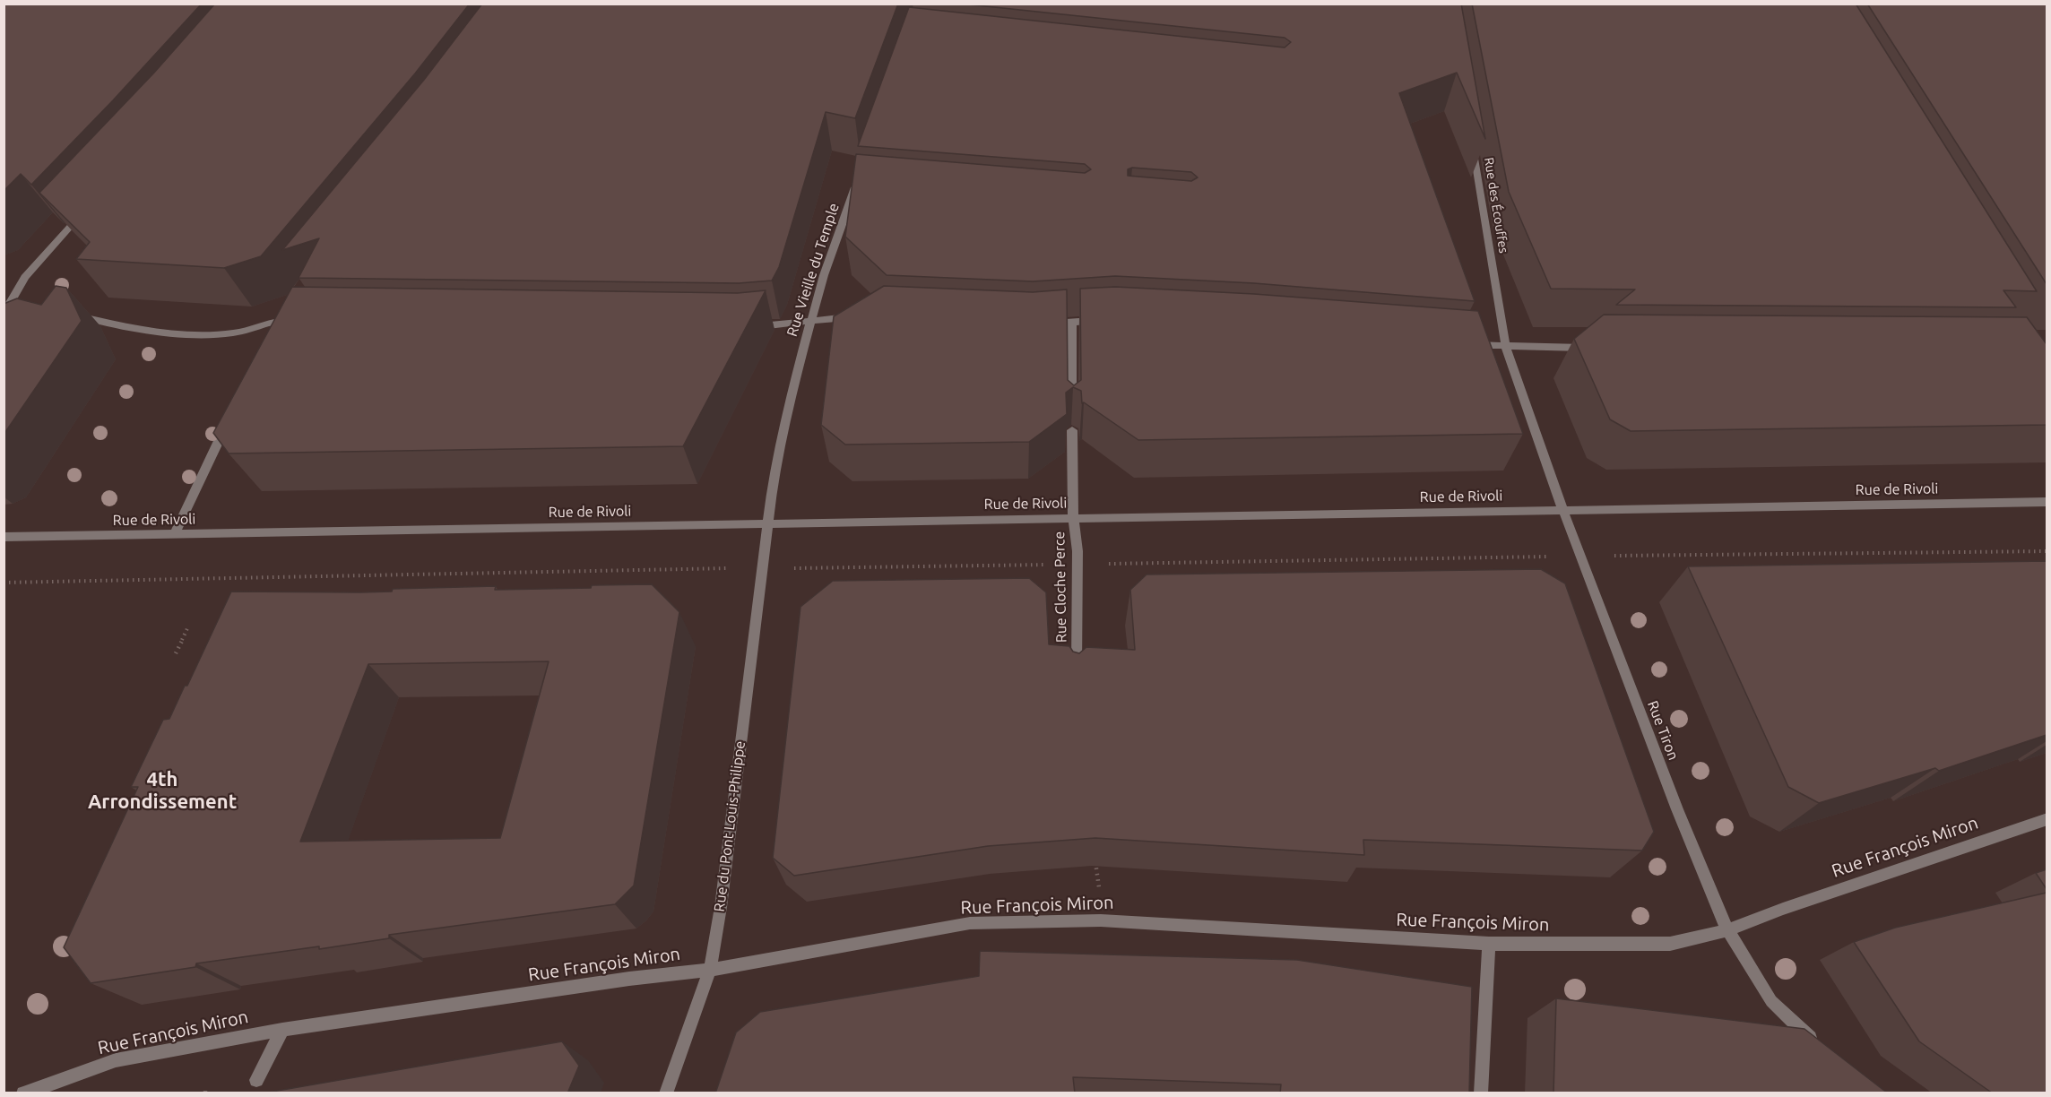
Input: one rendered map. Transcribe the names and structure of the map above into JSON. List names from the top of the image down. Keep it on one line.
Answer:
{"streets":{"street":["Rue des Écouffes","Rue Vieille du Temple","Rue de Rivoli","Rue Cloche Perce","Rue Tiron","Rue du Pont Louis-Philippe","Rue François Miron"]},"crossings":[["Rue des Écouffes","Rue de Rivoli"],["Rue des Écouffes","Rue Tiron"],["Rue Vieille du Temple","Rue de Rivoli"],["Rue Vieille du Temple","Rue du Pont Louis-Philippe"],["Rue de Rivoli","Rue Cloche Perce"],["Rue de Rivoli","Rue Tiron"],["Rue Tiron","Rue François Miron"],["Rue du Pont Louis-Philippe","Rue François Miron"]],"districts":["4th Arrondissement"]}
